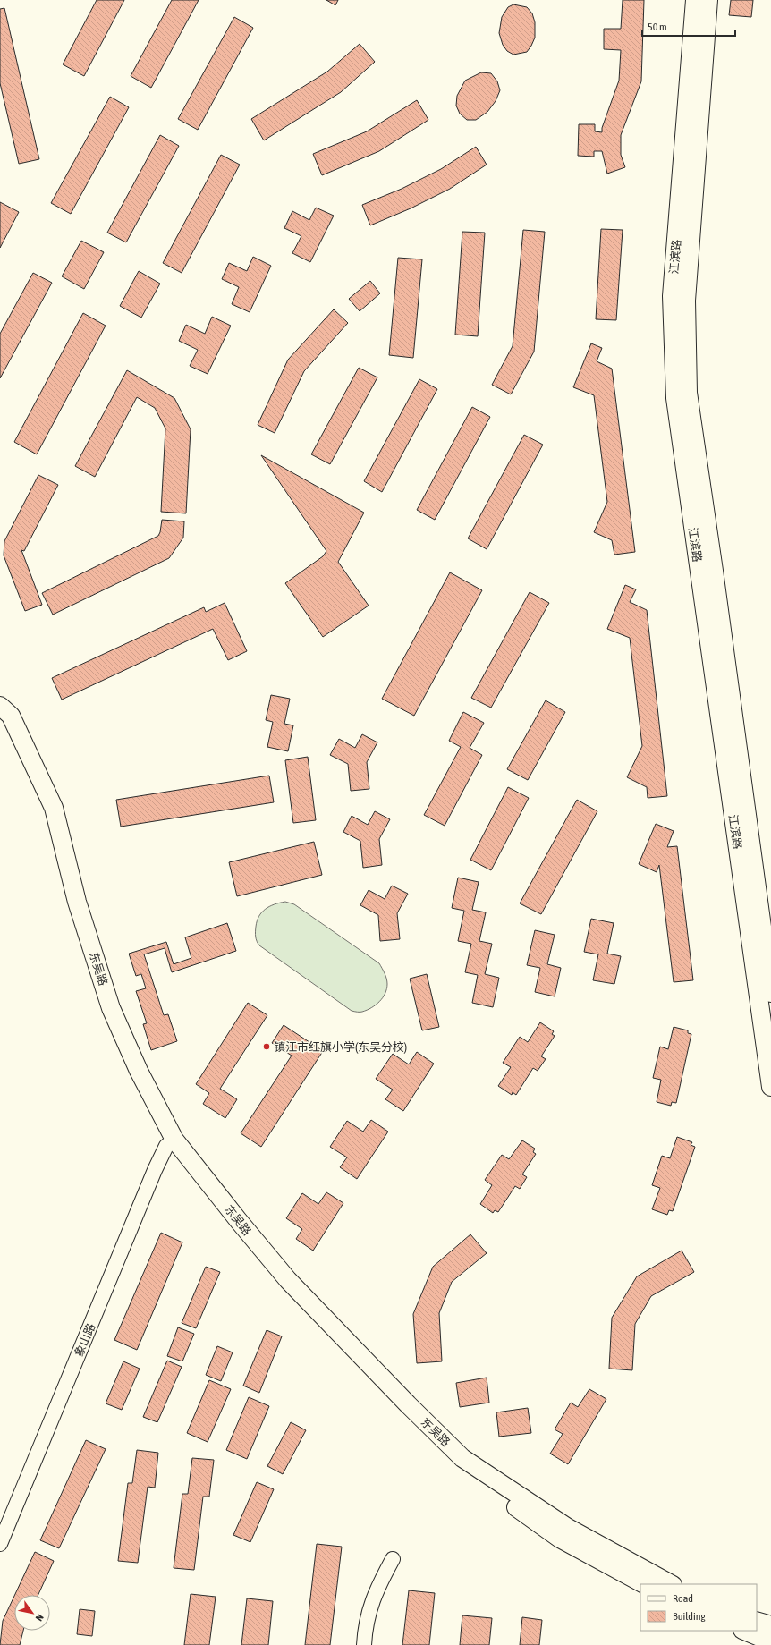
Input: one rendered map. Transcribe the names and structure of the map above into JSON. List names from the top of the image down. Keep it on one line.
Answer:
{"streets":{"main road":["江滨路","东吴路"],"street":["象山路"]},"crossings":[["东吴路","象山路"]],"places":["镇江市红旗小学(东吴分校)"],"legend":["Road","Building"],"scale_bar":"50 m","north":"bottom right"}
